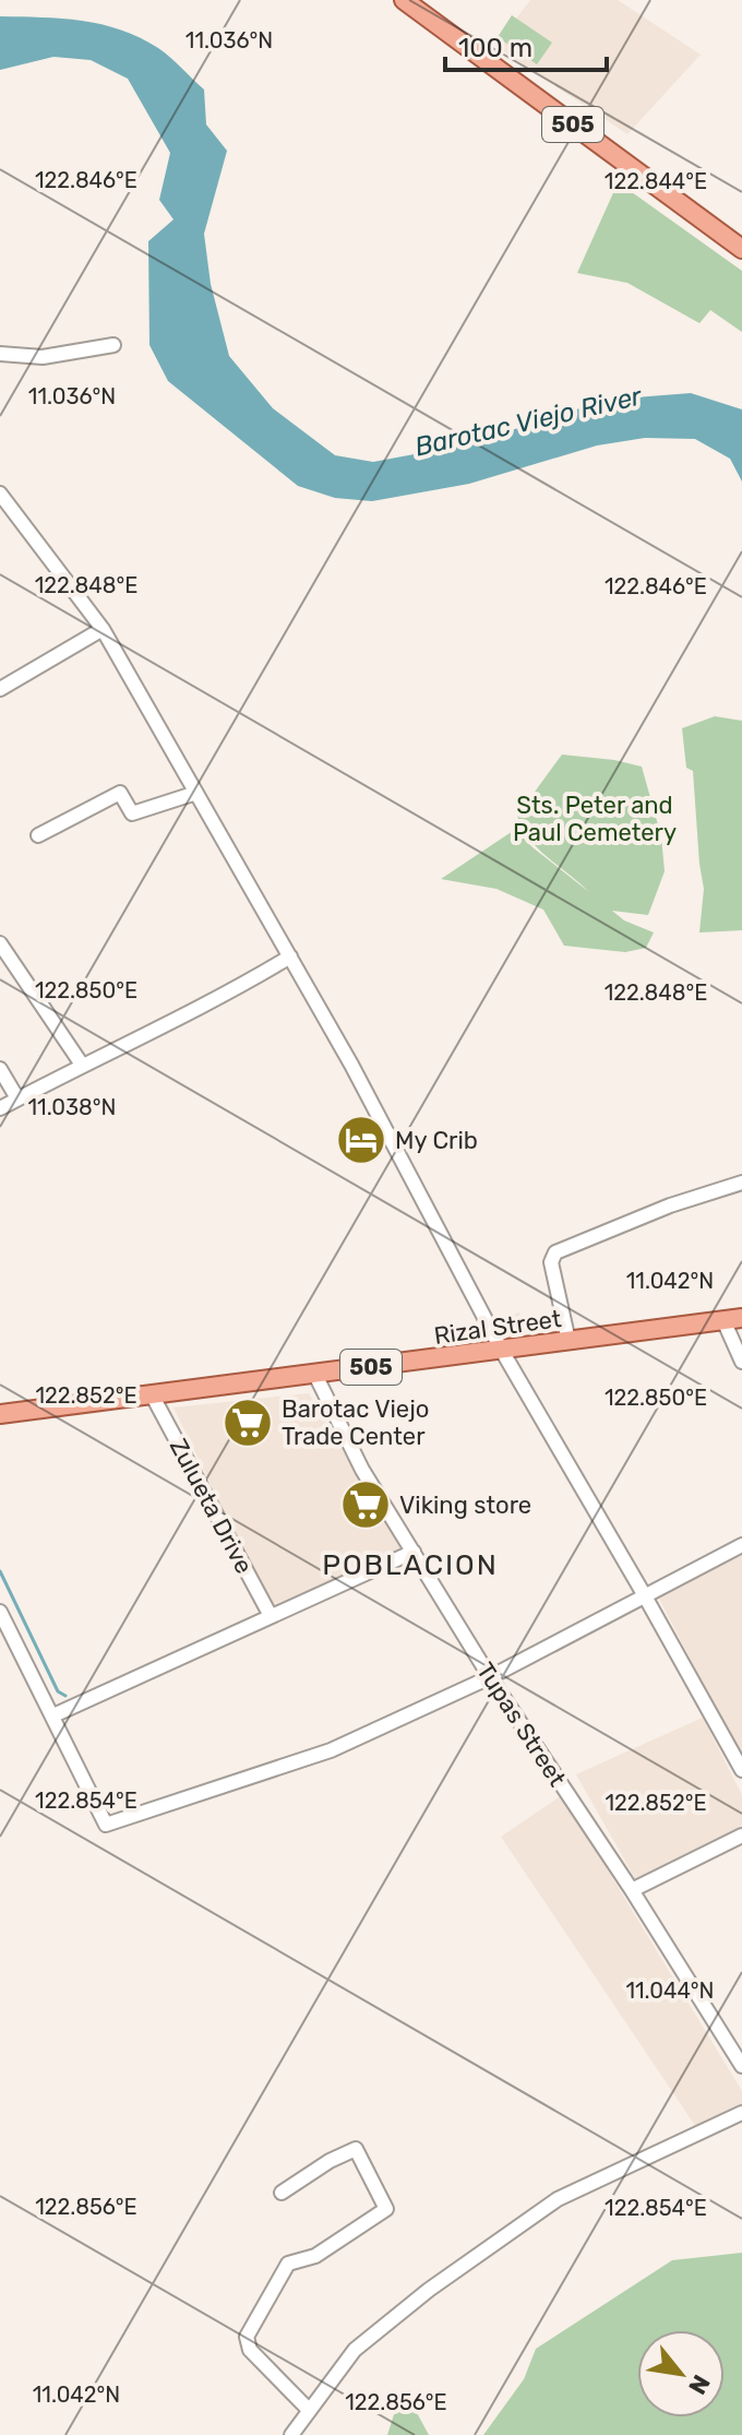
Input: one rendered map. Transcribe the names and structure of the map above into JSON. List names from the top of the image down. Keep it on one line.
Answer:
{"streets":{"main road":["505","Rizal Street"],"street":["Zulueta Drive","Tupas Street"]},"crossings":[["Rizal Street","Zulueta Drive"],["Rizal Street","Tupas Street"]],"districts":["POBLACION"],"water":["Barotac Viejo River"],"parks":["Sts. Peter and Paul Cemetery"],"places":{"hotel":["My Crib"],"supermarket":["Barotac Viejo Trade Center","Viking store"]},"scale_bar":"100 m","north":"bottom right","coordinates":["11.036°N","122.846°E","122.844°E","122.848°E","122.850°E","11.038°N","11.042°N","122.852°E","122.854°E","11.044°N","122.856°E"]}
